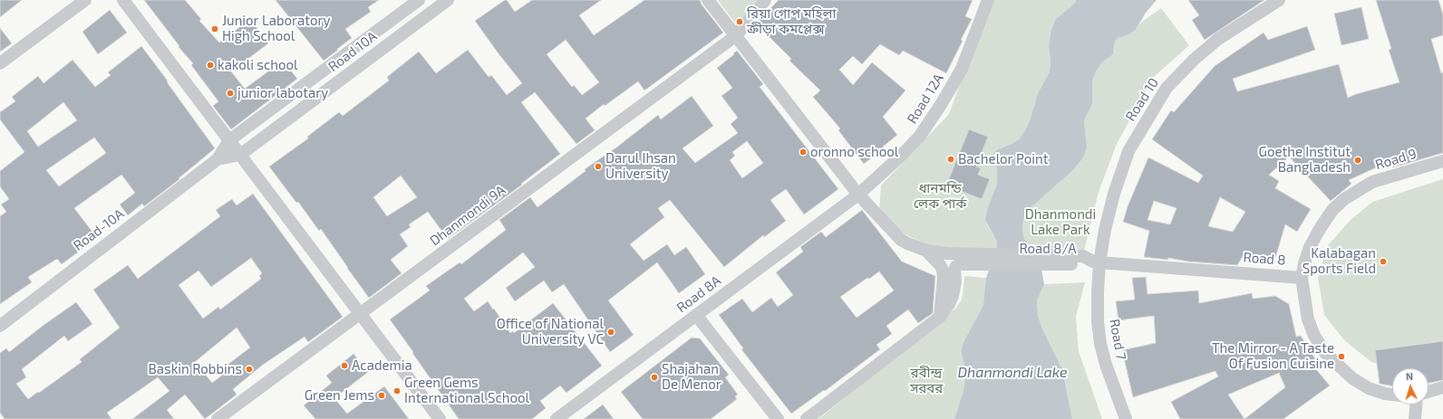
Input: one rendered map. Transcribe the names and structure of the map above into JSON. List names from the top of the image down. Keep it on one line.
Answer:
{"streets":{"street":["Road 10A","Road 12A","Road 10","Road 9","Dhanmondi 9A","Road-10A","Road 8/A","Road 8","Road 8A","Road 7"]},"crossings":[["Road 10A","Road-10A"],["Road 12A","Road 8/A"],["Road 12A","Road 8A"],["Road 10","Road 8/A"],["Road 10","Road 8"],["Road 10","Road 7"],["Road 9","Road 8"],["Dhanmondi 9A","Road 8/A"],["Road 8/A","Road 8"],["Road 8/A","Road 8A"],["Road 8/A","Road 7"],["Road 8","Road 7"]],"water":["Dhanmondi Lake"],"parks":["ধানমন্ডি লেক পার্ক","Dhanmondi Lake Park","রবীন্দ্র সরবর"],"places":["রিয়া গোপ মহিলা ক্রীড়া কমপ্লেক্স","Junior Laboratory High School","kakoli school","junior labotary","oronno school","Bachelor Point","Goethe Institut Bangladesh","Darul Ihsan University","Kalabagan Sports Field","Office of National University VC","The Mirror - A Taste Of Fusion Cuisine","Academia","Baskin Robbins","Shajahan De Menor","Green Gems International School","Green Jems"],"north":"top"}
